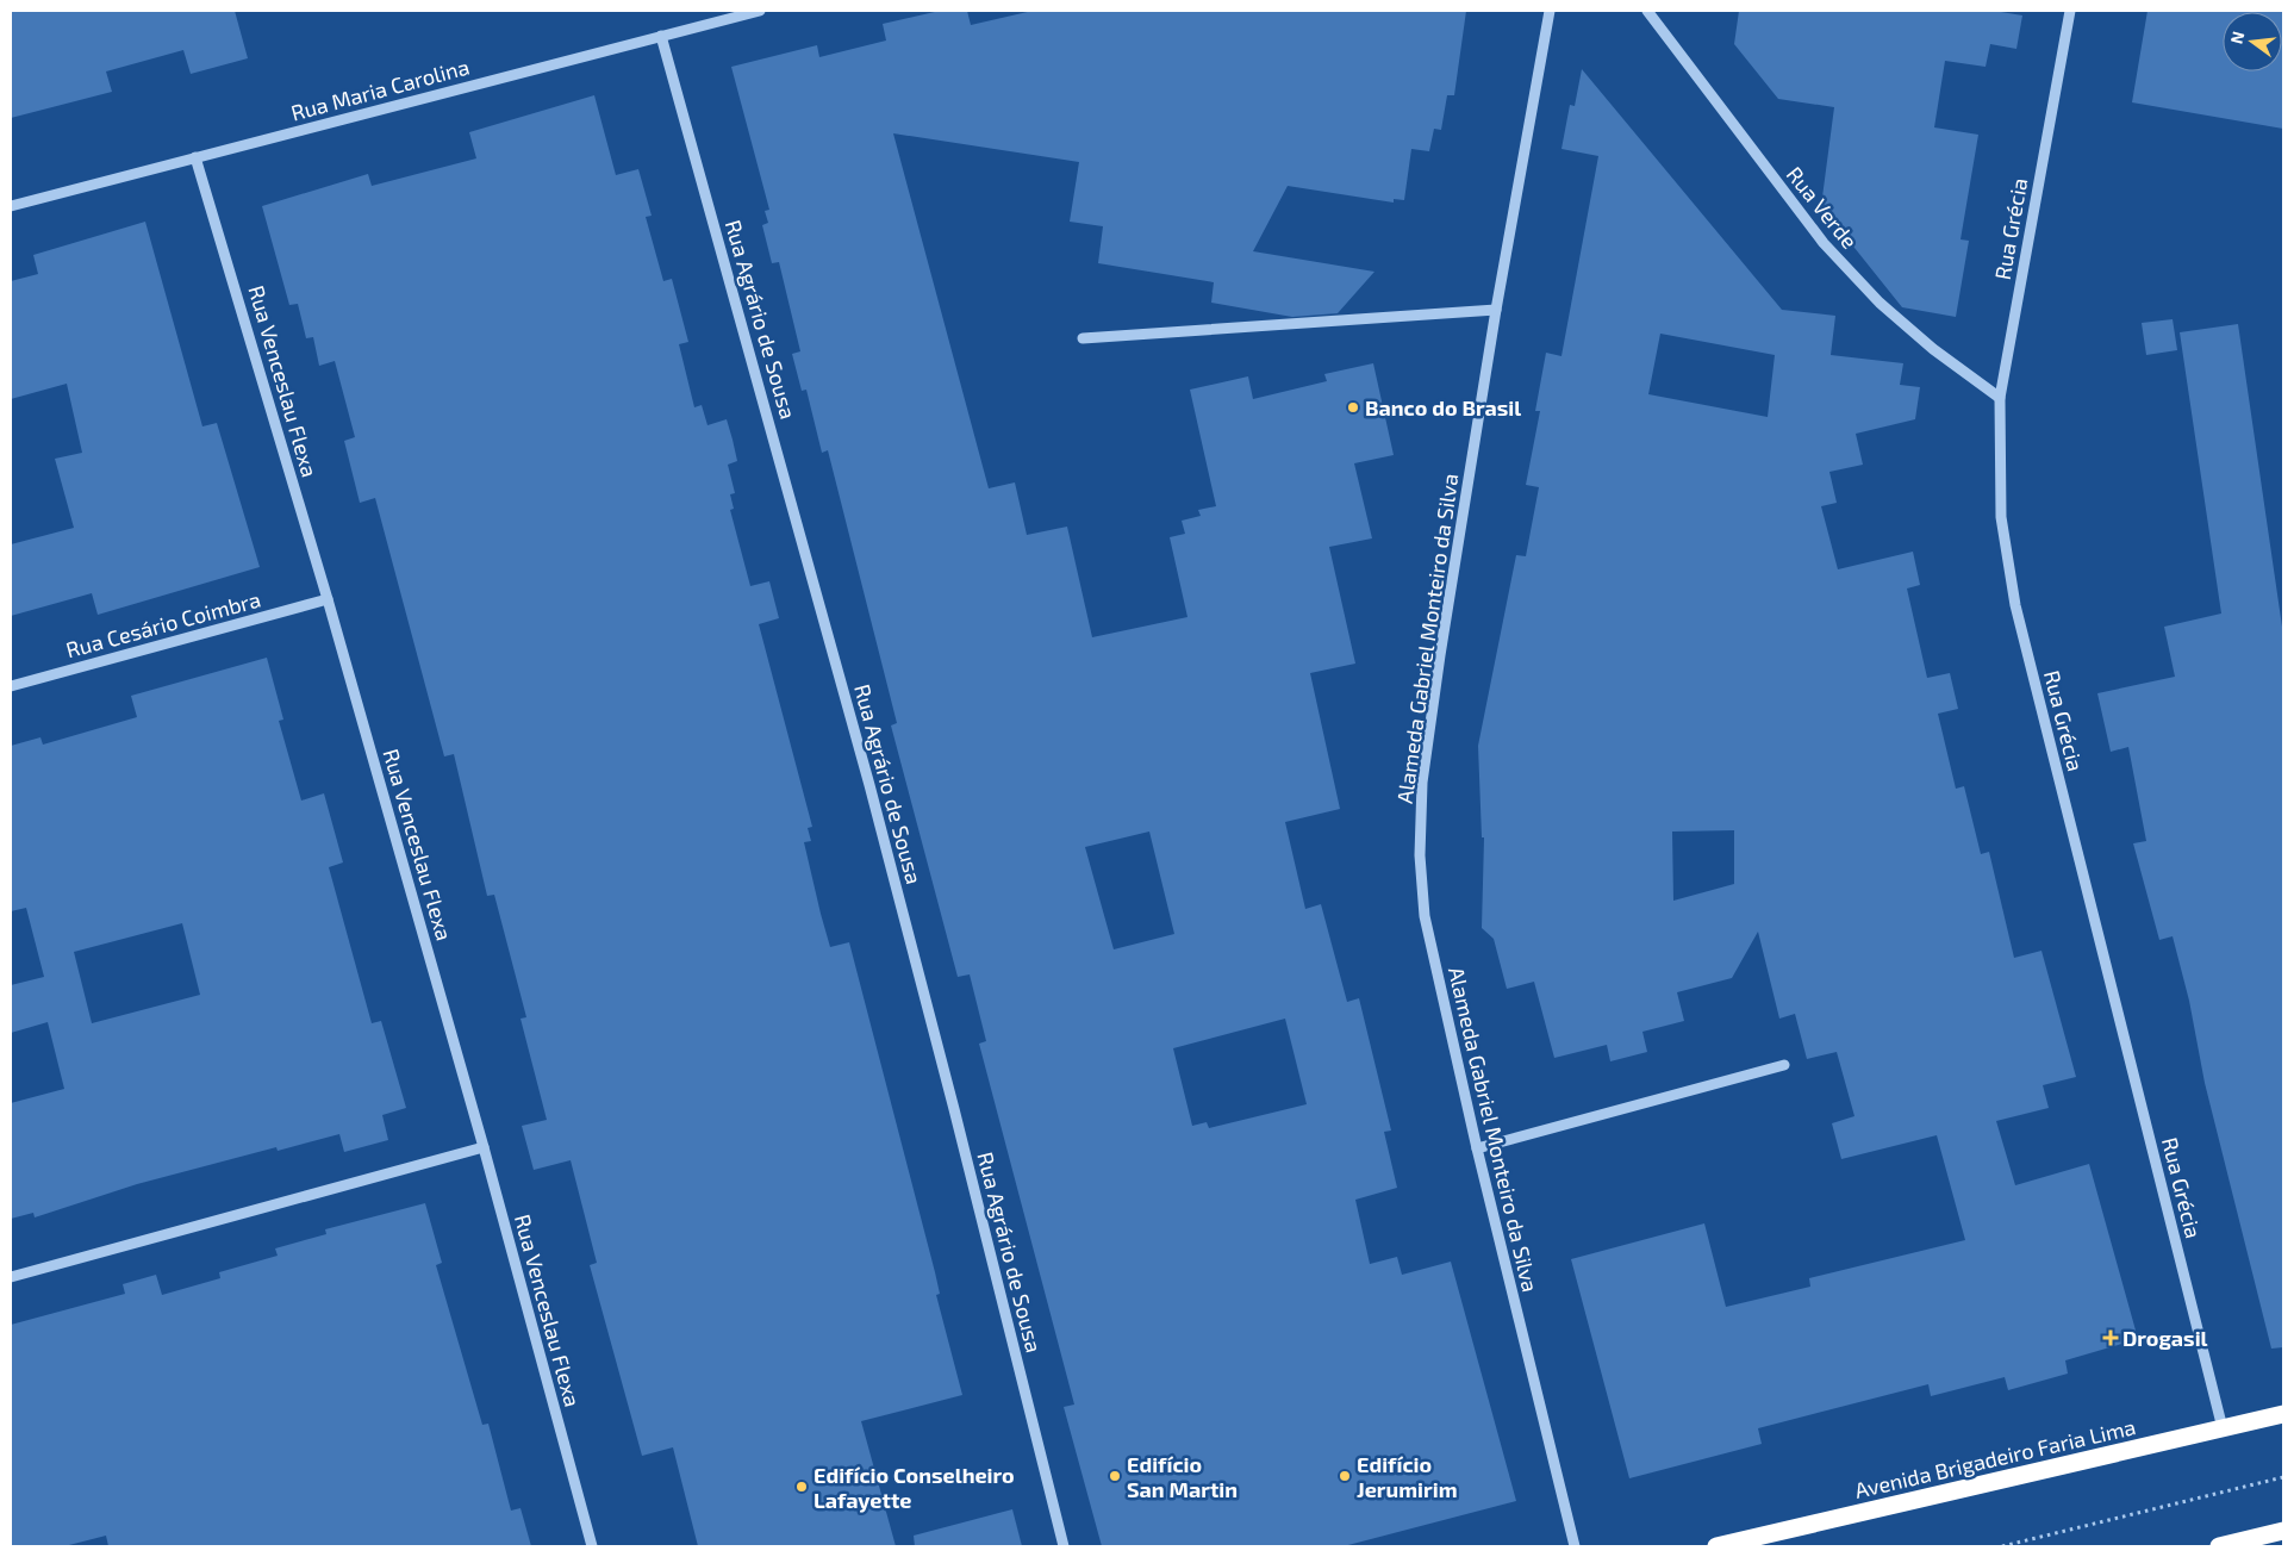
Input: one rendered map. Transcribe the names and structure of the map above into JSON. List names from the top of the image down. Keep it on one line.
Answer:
{"streets":{"highway":["Avenida Brigadeiro Faria Lima"],"street":["Rua Maria Carolina","Rua Verde","Rua Grécia","Rua Agrário de Sousa","Rua Venceslau Flexa","Rua Cesário Coimbra","Alameda Gabriel Monteiro da Silva"]},"crossings":[["Rua Maria Carolina","Rua Agrário de Sousa"],["Rua Maria Carolina","Rua Venceslau Flexa"],["Rua Verde","Rua Grécia"],["Rua Grécia","Avenida Brigadeiro Faria Lima"],["Rua Venceslau Flexa","Rua Cesário Coimbra"]],"places":{"other":["Banco do Brasil","Edifício San Martin","Edifício Jerumirim","Edifício Conselheiro Lafayette"],"health":["Drogasil"]},"north":"left"}
